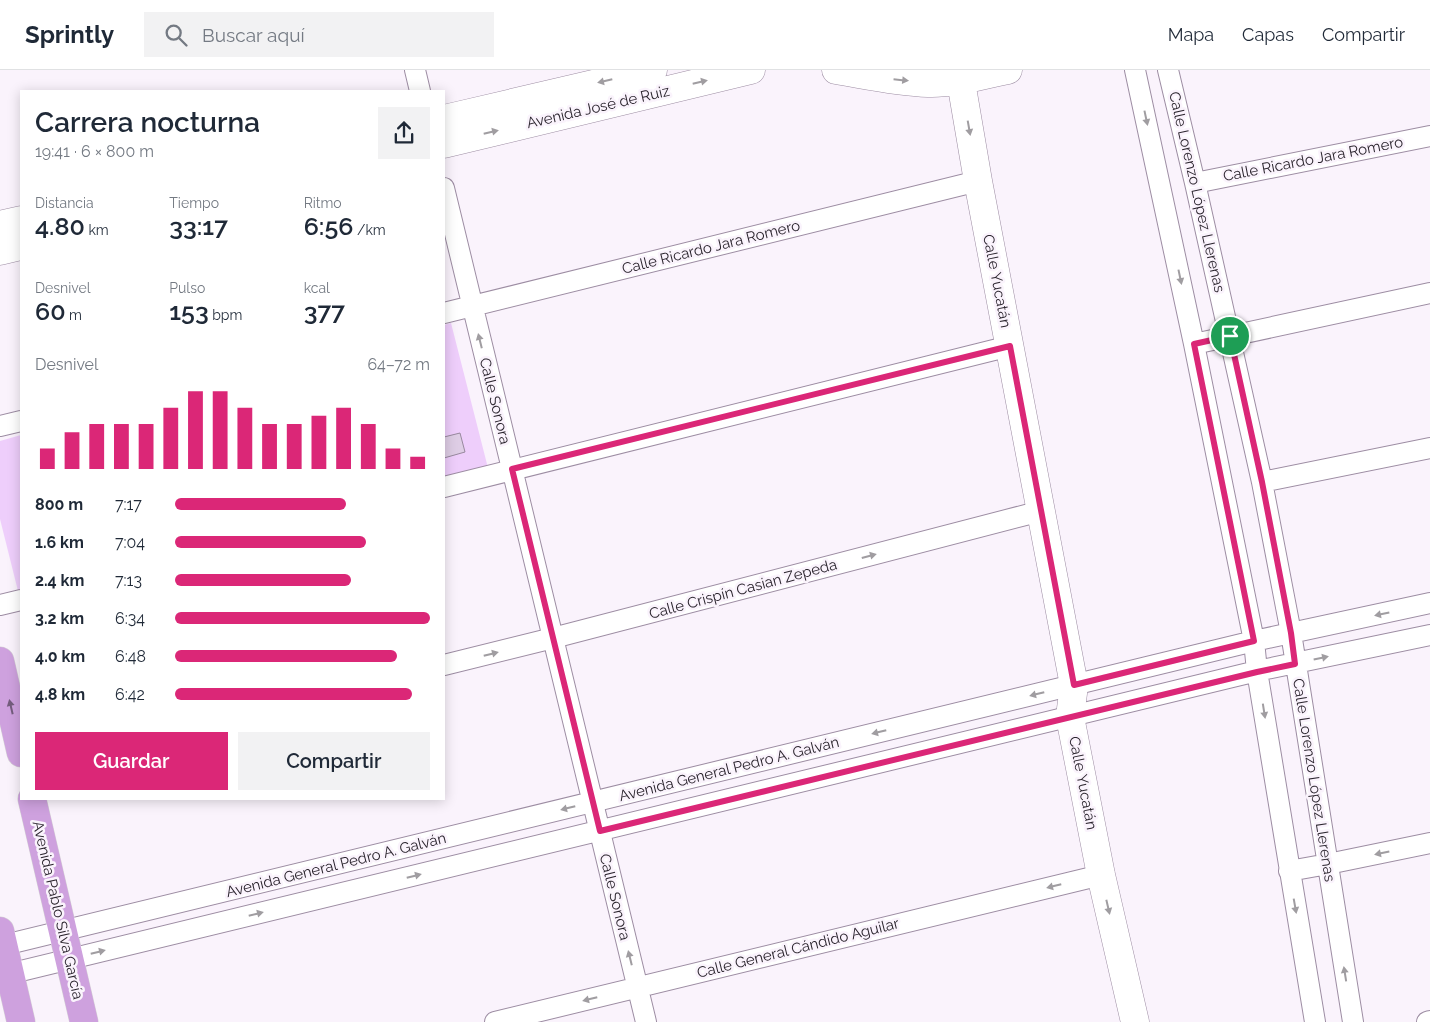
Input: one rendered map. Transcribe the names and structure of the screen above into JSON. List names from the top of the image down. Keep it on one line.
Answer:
{"streets":{"main road":["Avenida Pablo Silva García"],"street":["Avenida José de Ruiz","Calle Ricardo Jara Romero","Calle Lorenzo López Llerenas","Calle Yucatán","Calle Sonora","Calle Crispín Casian Zepeda","Avenida General Pedro A. Galván","Calle General Cándido Aguilar"]},"crossings":[["Calle Ricardo Jara Romero","Calle Lorenzo López Llerenas"],["Calle Ricardo Jara Romero","Calle Yucatán"],["Calle Ricardo Jara Romero","Calle Sonora"],["Calle Lorenzo López Llerenas","Avenida General Pedro A. Galván"],["Calle Yucatán","Calle Crispín Casian Zepeda"],["Calle Yucatán","Avenida General Pedro A. Galván"],["Calle Yucatán","Calle General Cándido Aguilar"],["Calle Sonora","Calle Crispín Casian Zepeda"],["Calle Sonora","Avenida General Pedro A. Galván"],["Calle Sonora","Calle General Cándido Aguilar"],["Avenida General Pedro A. Galván","Avenida Pablo Silva García"]],"one_way":["Calle Sonora","Calle General Cándido Aguilar"],"page":{"header":"Sprintly","search":"Buscar aquí","nav":["Mapa","Capas","Compartir"],"heading":["Carrera nocturna","19:41 · 6 × 800 m"],"stats":[["Distancia","4.80 km"],["Tiempo","33:17"],["Ritmo","6:56 /km"],["Desnivel","60 m"],["Pulso","153 bpm"],["kcal","377"]],"chart":["Desnivel","64–72 m"],"list":[{"name":"800 m","note":"7:17"},{"name":"1.6 km","note":"7:04"},{"name":"2.4 km","note":"7:13"},{"name":"3.2 km","note":"6:34"},{"name":"4.0 km","note":"6:48"},{"name":"4.8 km","note":"6:42"}],"buttons":["Guardar","Compartir"]}}
